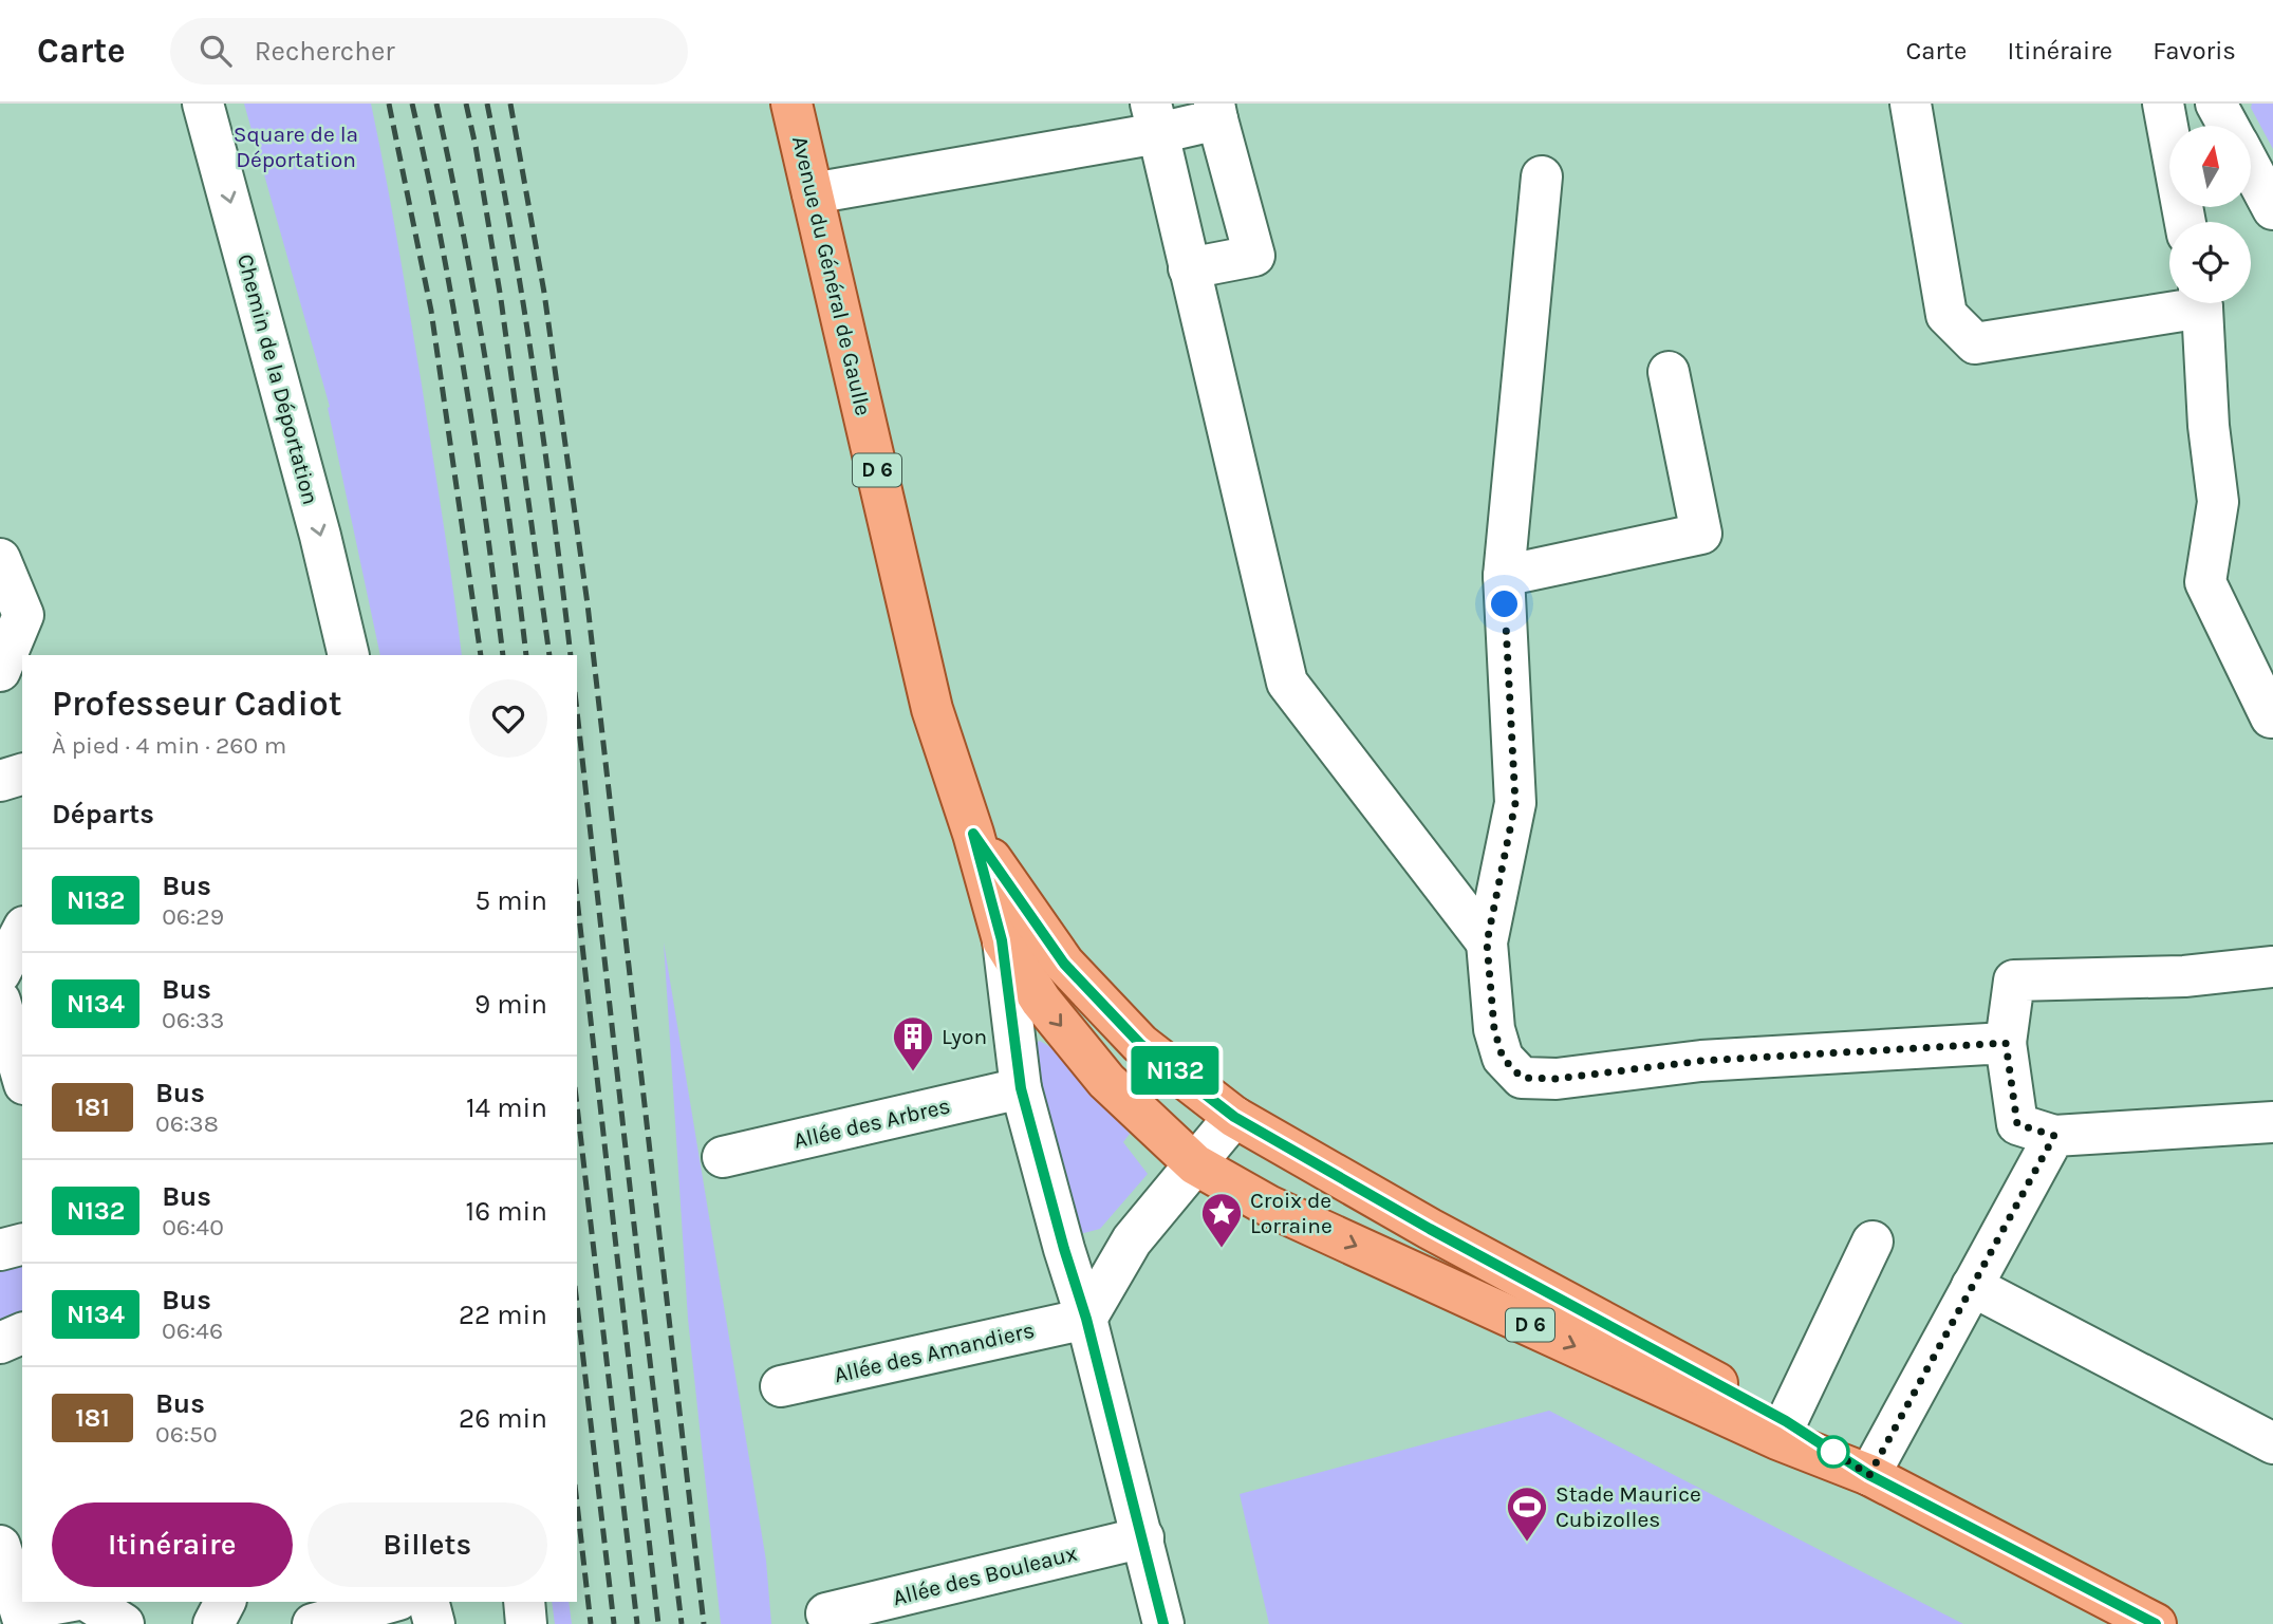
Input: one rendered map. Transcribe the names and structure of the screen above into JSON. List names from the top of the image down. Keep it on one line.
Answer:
{"streets":{"main road":["Avenue du Général de Gaulle","D 6"],"street":["Chemin de la Déportation","Allée des Arbres","Allée des Amandiers","Allée des Bouleaux"]},"crossings":[["Avenue du Général de Gaulle","D 6"],["Avenue du Général de Gaulle","Allée des Arbres"],["Avenue du Général de Gaulle","Allée des Amandiers"],["Avenue du Général de Gaulle","Allée des Bouleaux"]],"one_way":["Chemin de la Déportation"],"parks":["Square de la Déportation"],"places":{"building":["Lyon"],"place":["Croix de Lorraine"],"sports":["Stade Maurice Cubizolles"]},"lines":["bus line N132"],"north":"top","page":{"header":"Carte","search":"Rechercher","nav":["Carte","Itinéraire","Favoris"],"on_map":"N132","heading":[["Professeur Cadiot","À pied · 4 min · 260 m"],"Départs"],"list":[{"mark":"N132","name":"Bus","note":"06:29","value":"5 min"},{"mark":"N134","name":"Bus","note":"06:33","value":"9 min"},{"mark":"181","name":"Bus","note":"06:38","value":"14 min"},{"mark":"N132","name":"Bus","note":"06:40","value":"16 min"},{"mark":"N134","name":"Bus","note":"06:46","value":"22 min"},{"mark":"181","name":"Bus","note":"06:50","value":"26 min"}],"buttons":["Itinéraire","Billets"]}}
